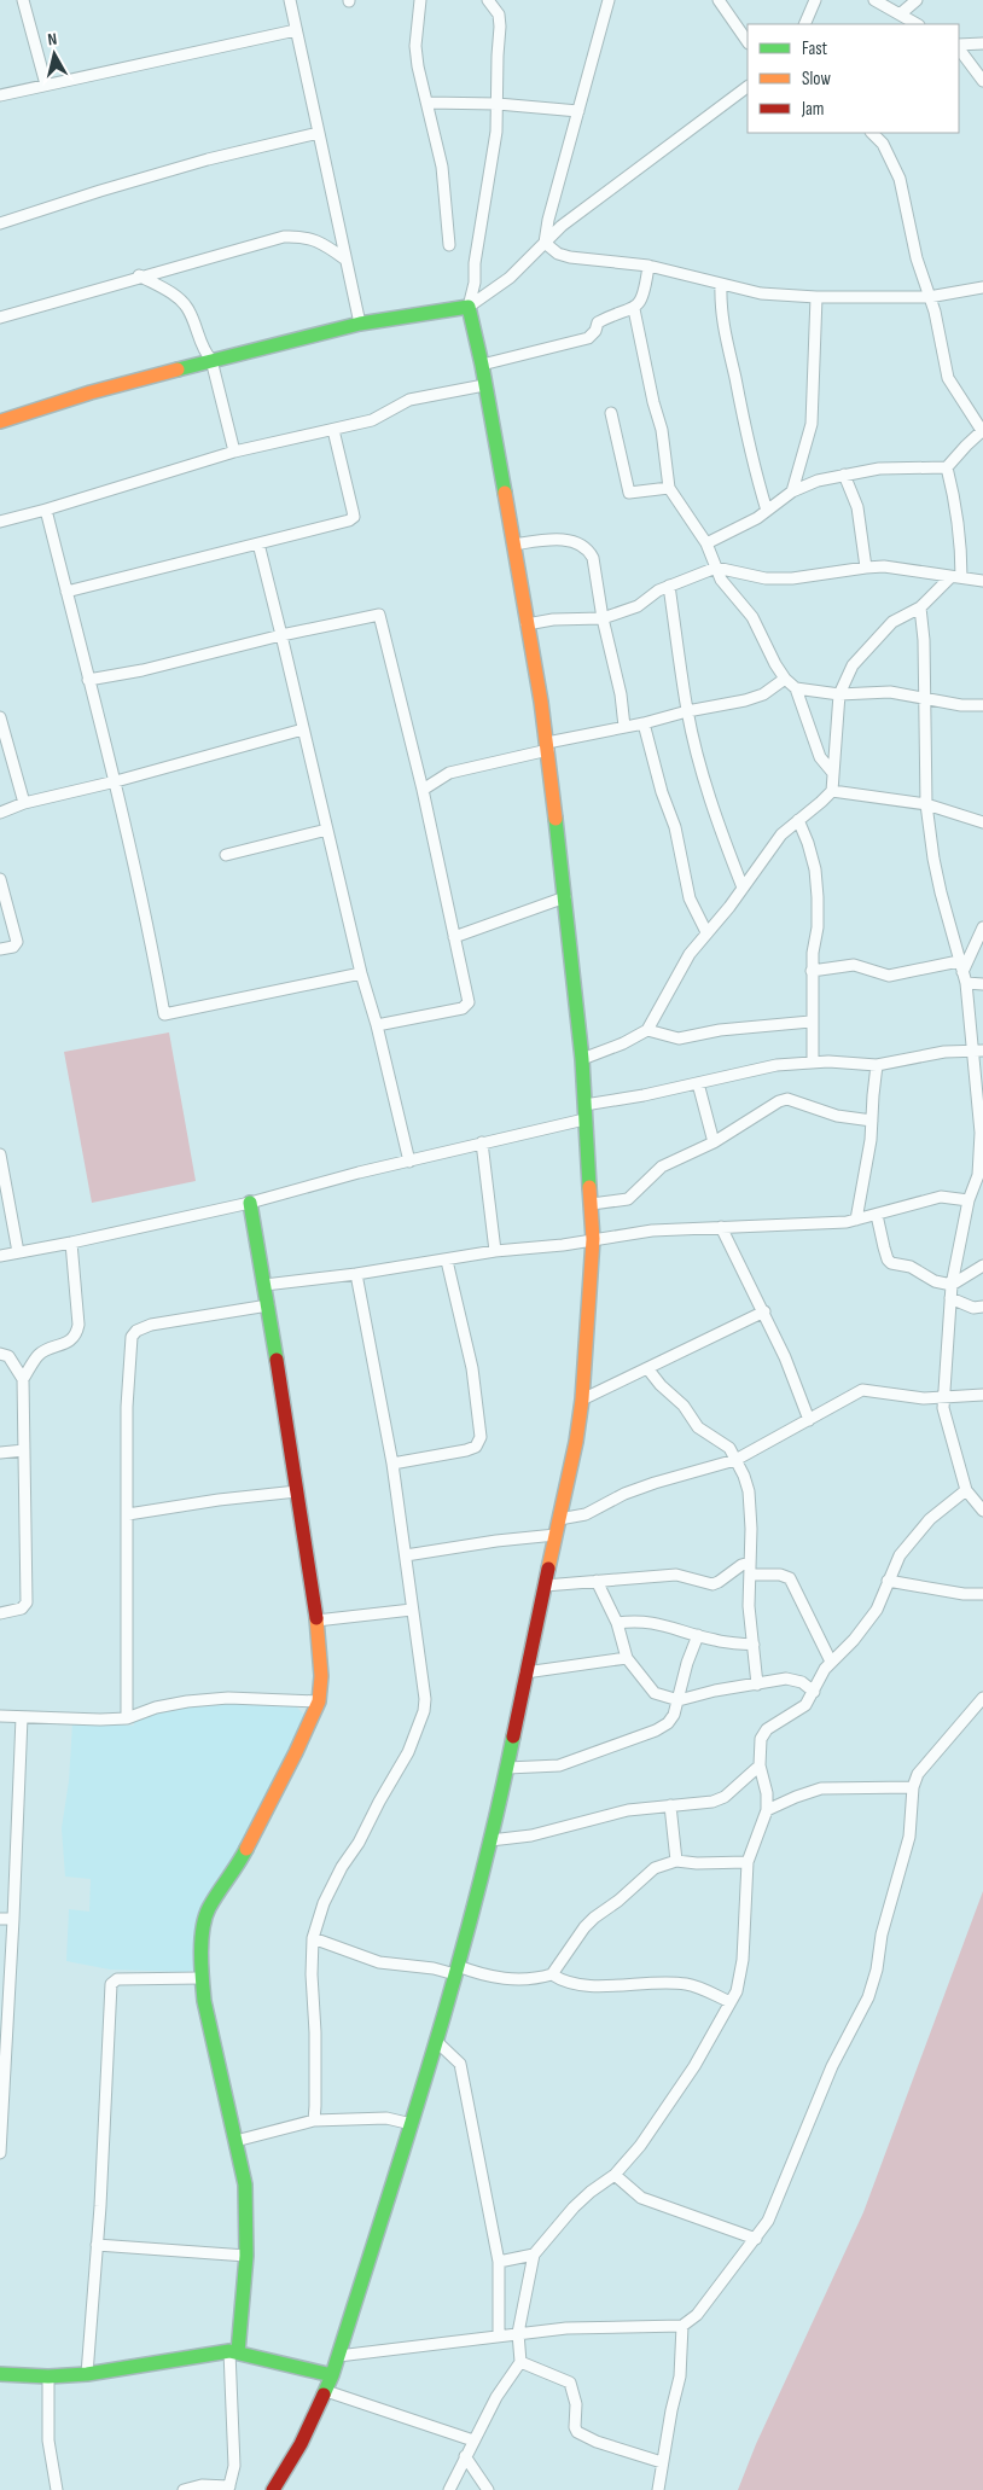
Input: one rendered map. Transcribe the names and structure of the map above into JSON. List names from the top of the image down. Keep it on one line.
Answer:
{"legend":["Fast","Slow","Jam"],"north":"top"}
